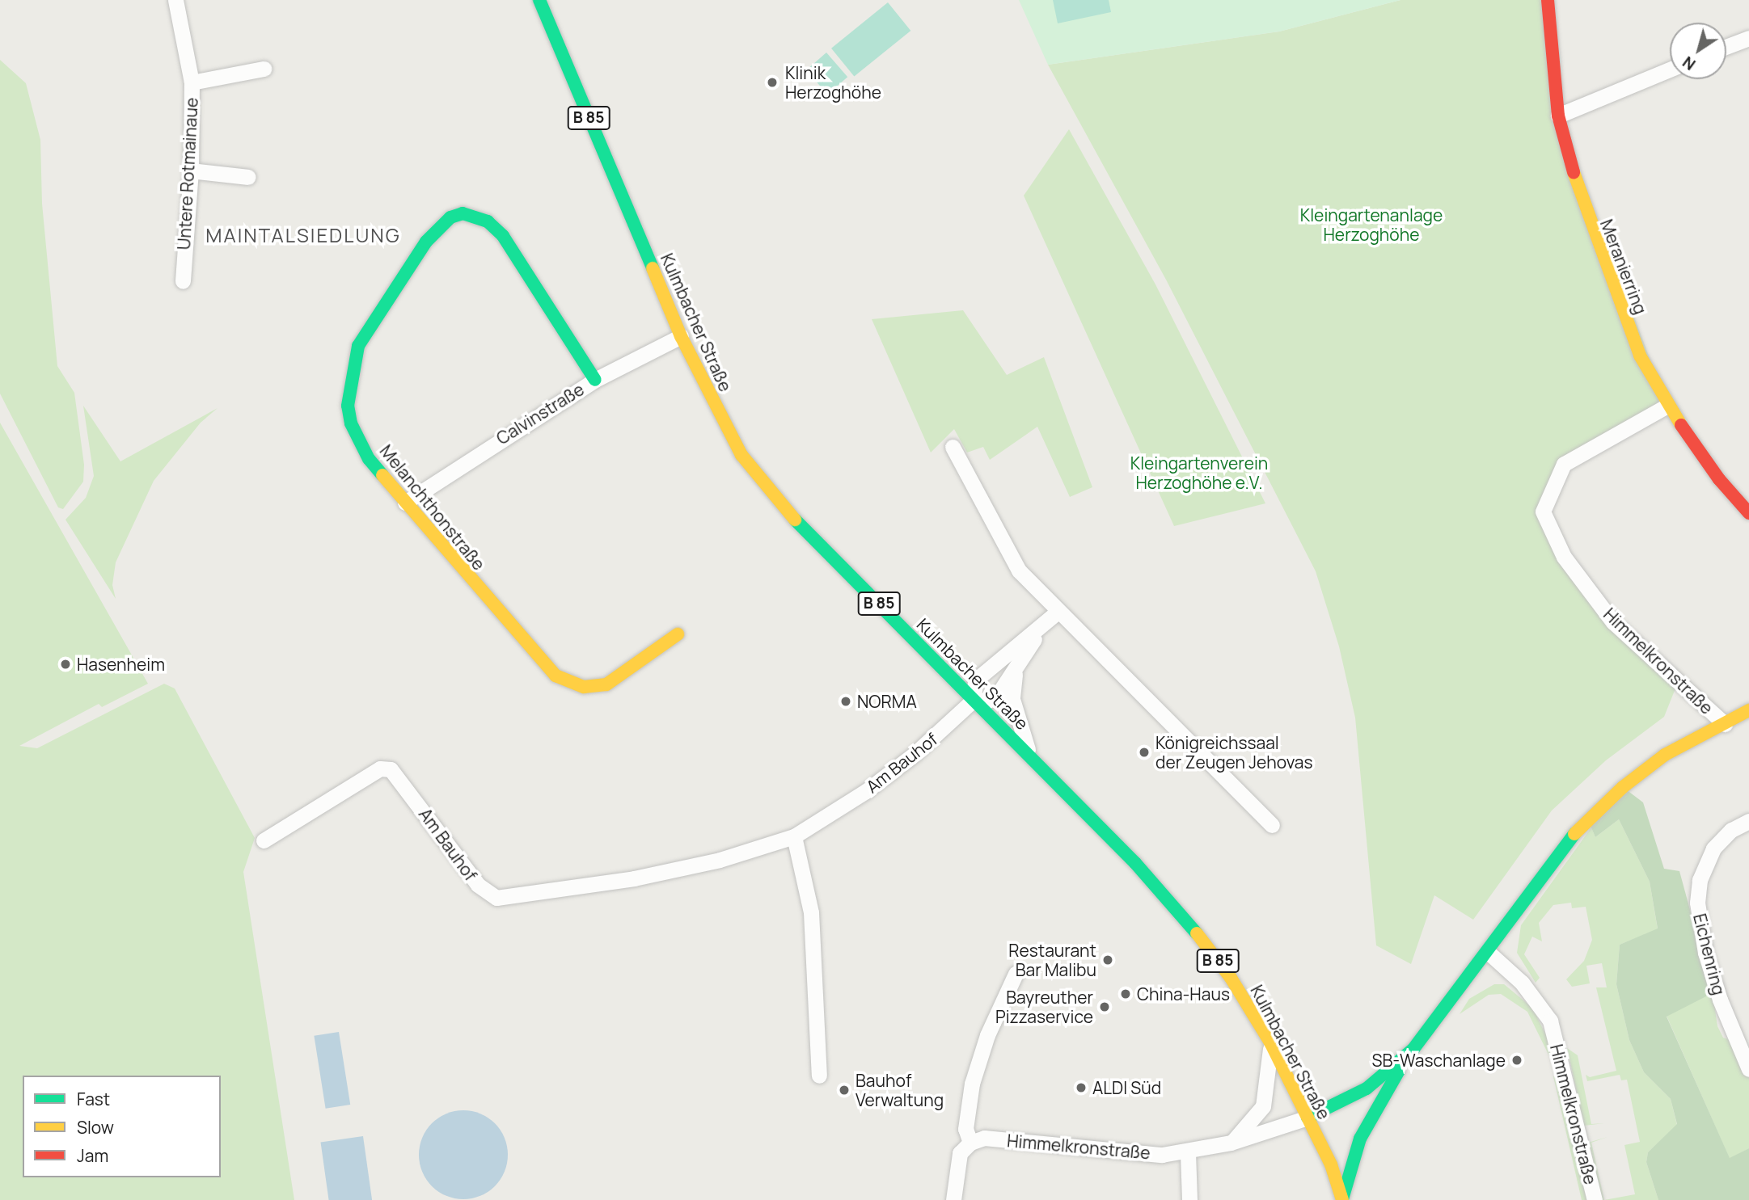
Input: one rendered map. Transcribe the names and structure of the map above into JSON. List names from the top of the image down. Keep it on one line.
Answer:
{"streets":{"street":["B 85","Untere Rotmainaue","Meranierring","Kulmbacher Straße","Calvinstraße","Melanchthonstraße","Himmelkronstraße","Am Bauhof","Eichenring"]},"crossings":[["Meranierring","Himmelkronstraße"],["Kulmbacher Straße","Calvinstraße"],["Kulmbacher Straße","Himmelkronstraße"],["Kulmbacher Straße","Am Bauhof"],["Calvinstraße","Melanchthonstraße"]],"districts":["MAINTALSIEDLUNG"],"parks":["Kleingartenanlage Herzoghöhe","Kleingartenverein Herzoghöhe e.V."],"places":["Klinik Herzoghöhe","Hasenheim","NORMA","Königreichssaal der Zeugen Jehovas","Restaurant Bar Malibu","China-Haus","Bayreuther Pizzaservice","SB-Waschanlage","ALDI Süd","Bauhof Verwaltung"],"legend":["Fast","Slow","Jam"],"north":"bottom left"}
